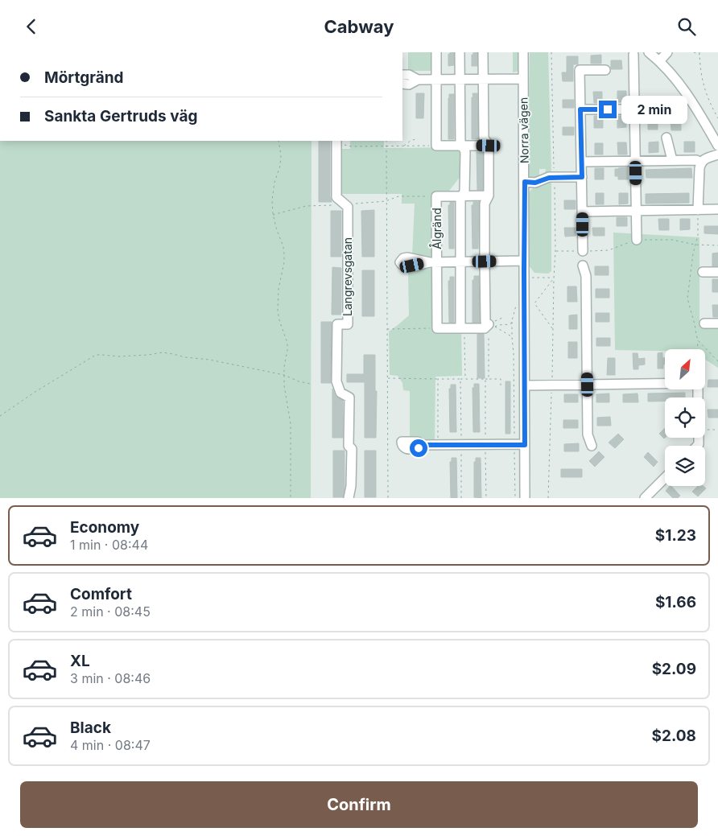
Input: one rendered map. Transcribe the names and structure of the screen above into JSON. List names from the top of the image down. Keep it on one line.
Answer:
{"streets":{"street":["Norra vägen","Ålgränd","Langrevsgatan"]},"crossings":[["Norra vägen","Ålgränd"]],"north":"top right","page":{"header":"Cabway","banner":["Mörtgränd","Sankta Gertruds väg"],"bubble":"2 min","list":[{"name":"Economy","note":"1 min · 08:44","value":"$1.23"},{"name":"Comfort","note":"2 min · 08:45","value":"$1.66"},{"name":"XL","note":"3 min · 08:46","value":"$2.09"},{"name":"Black","note":"4 min · 08:47","value":"$2.08"}],"buttons":"Confirm"}}
